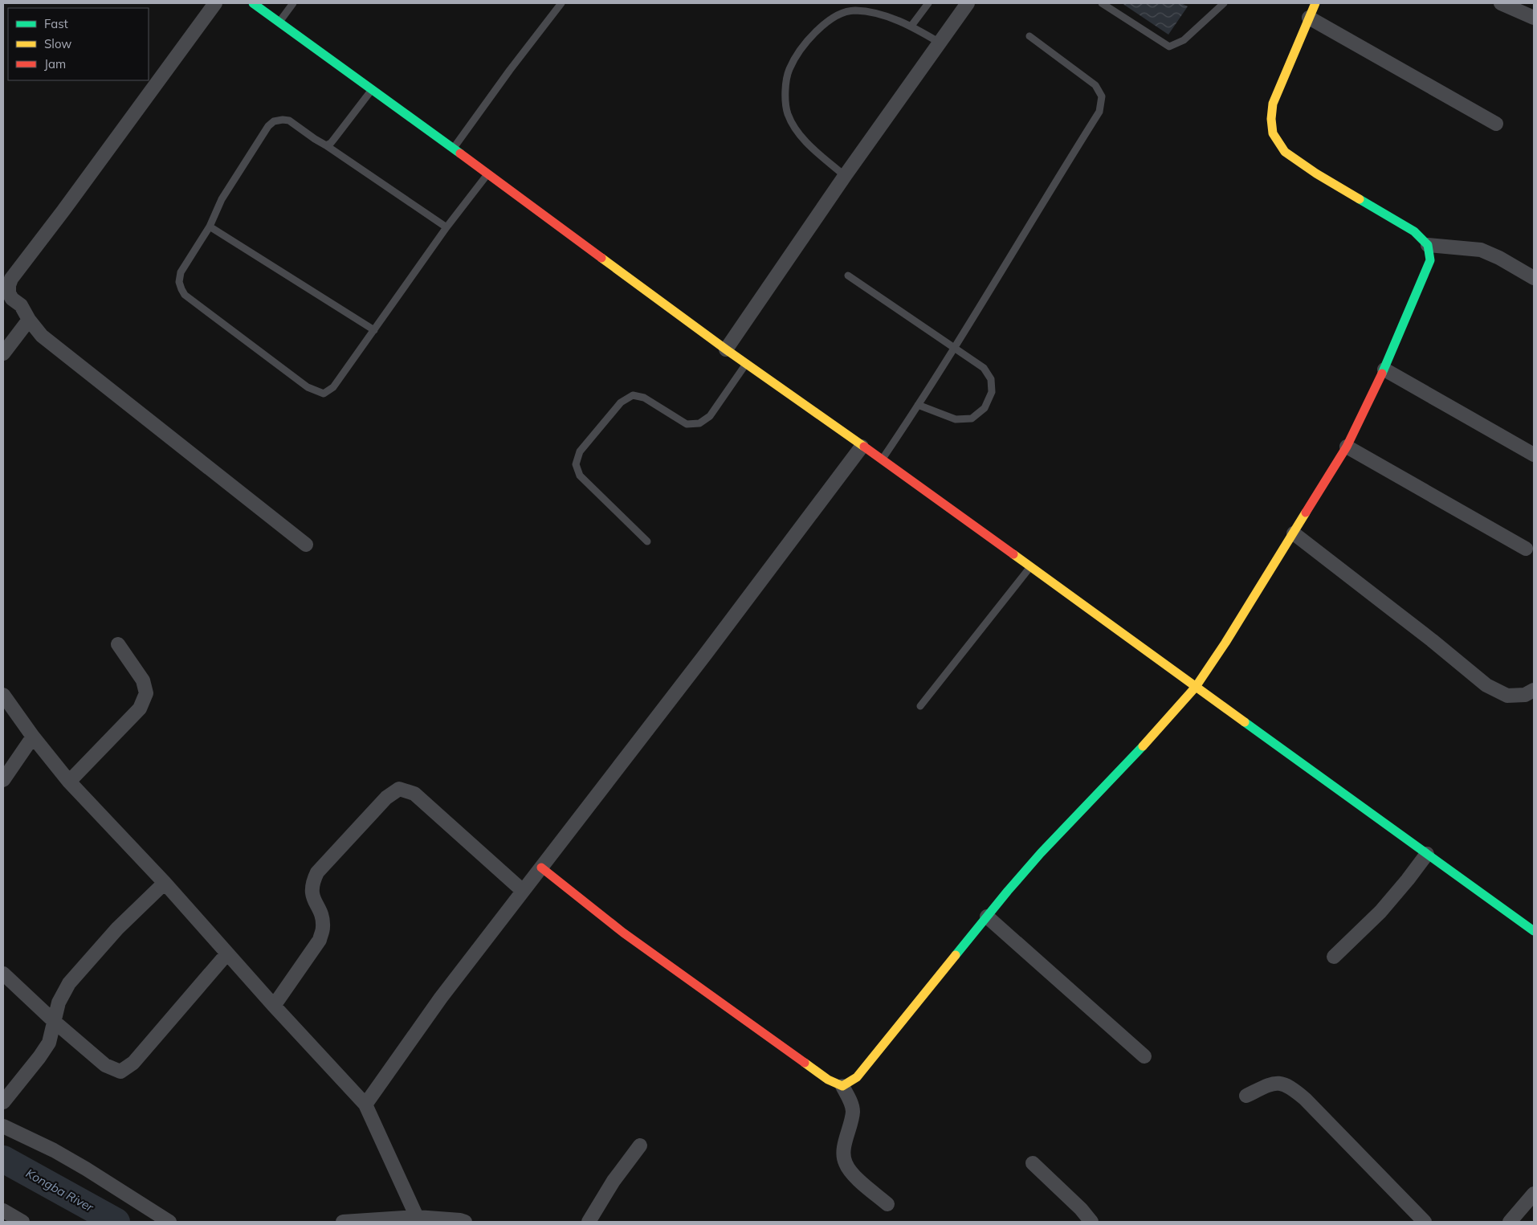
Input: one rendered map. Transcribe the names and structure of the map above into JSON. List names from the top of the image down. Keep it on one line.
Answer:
{"water":["Kongba River"],"legend":["Fast","Slow","Jam"]}
